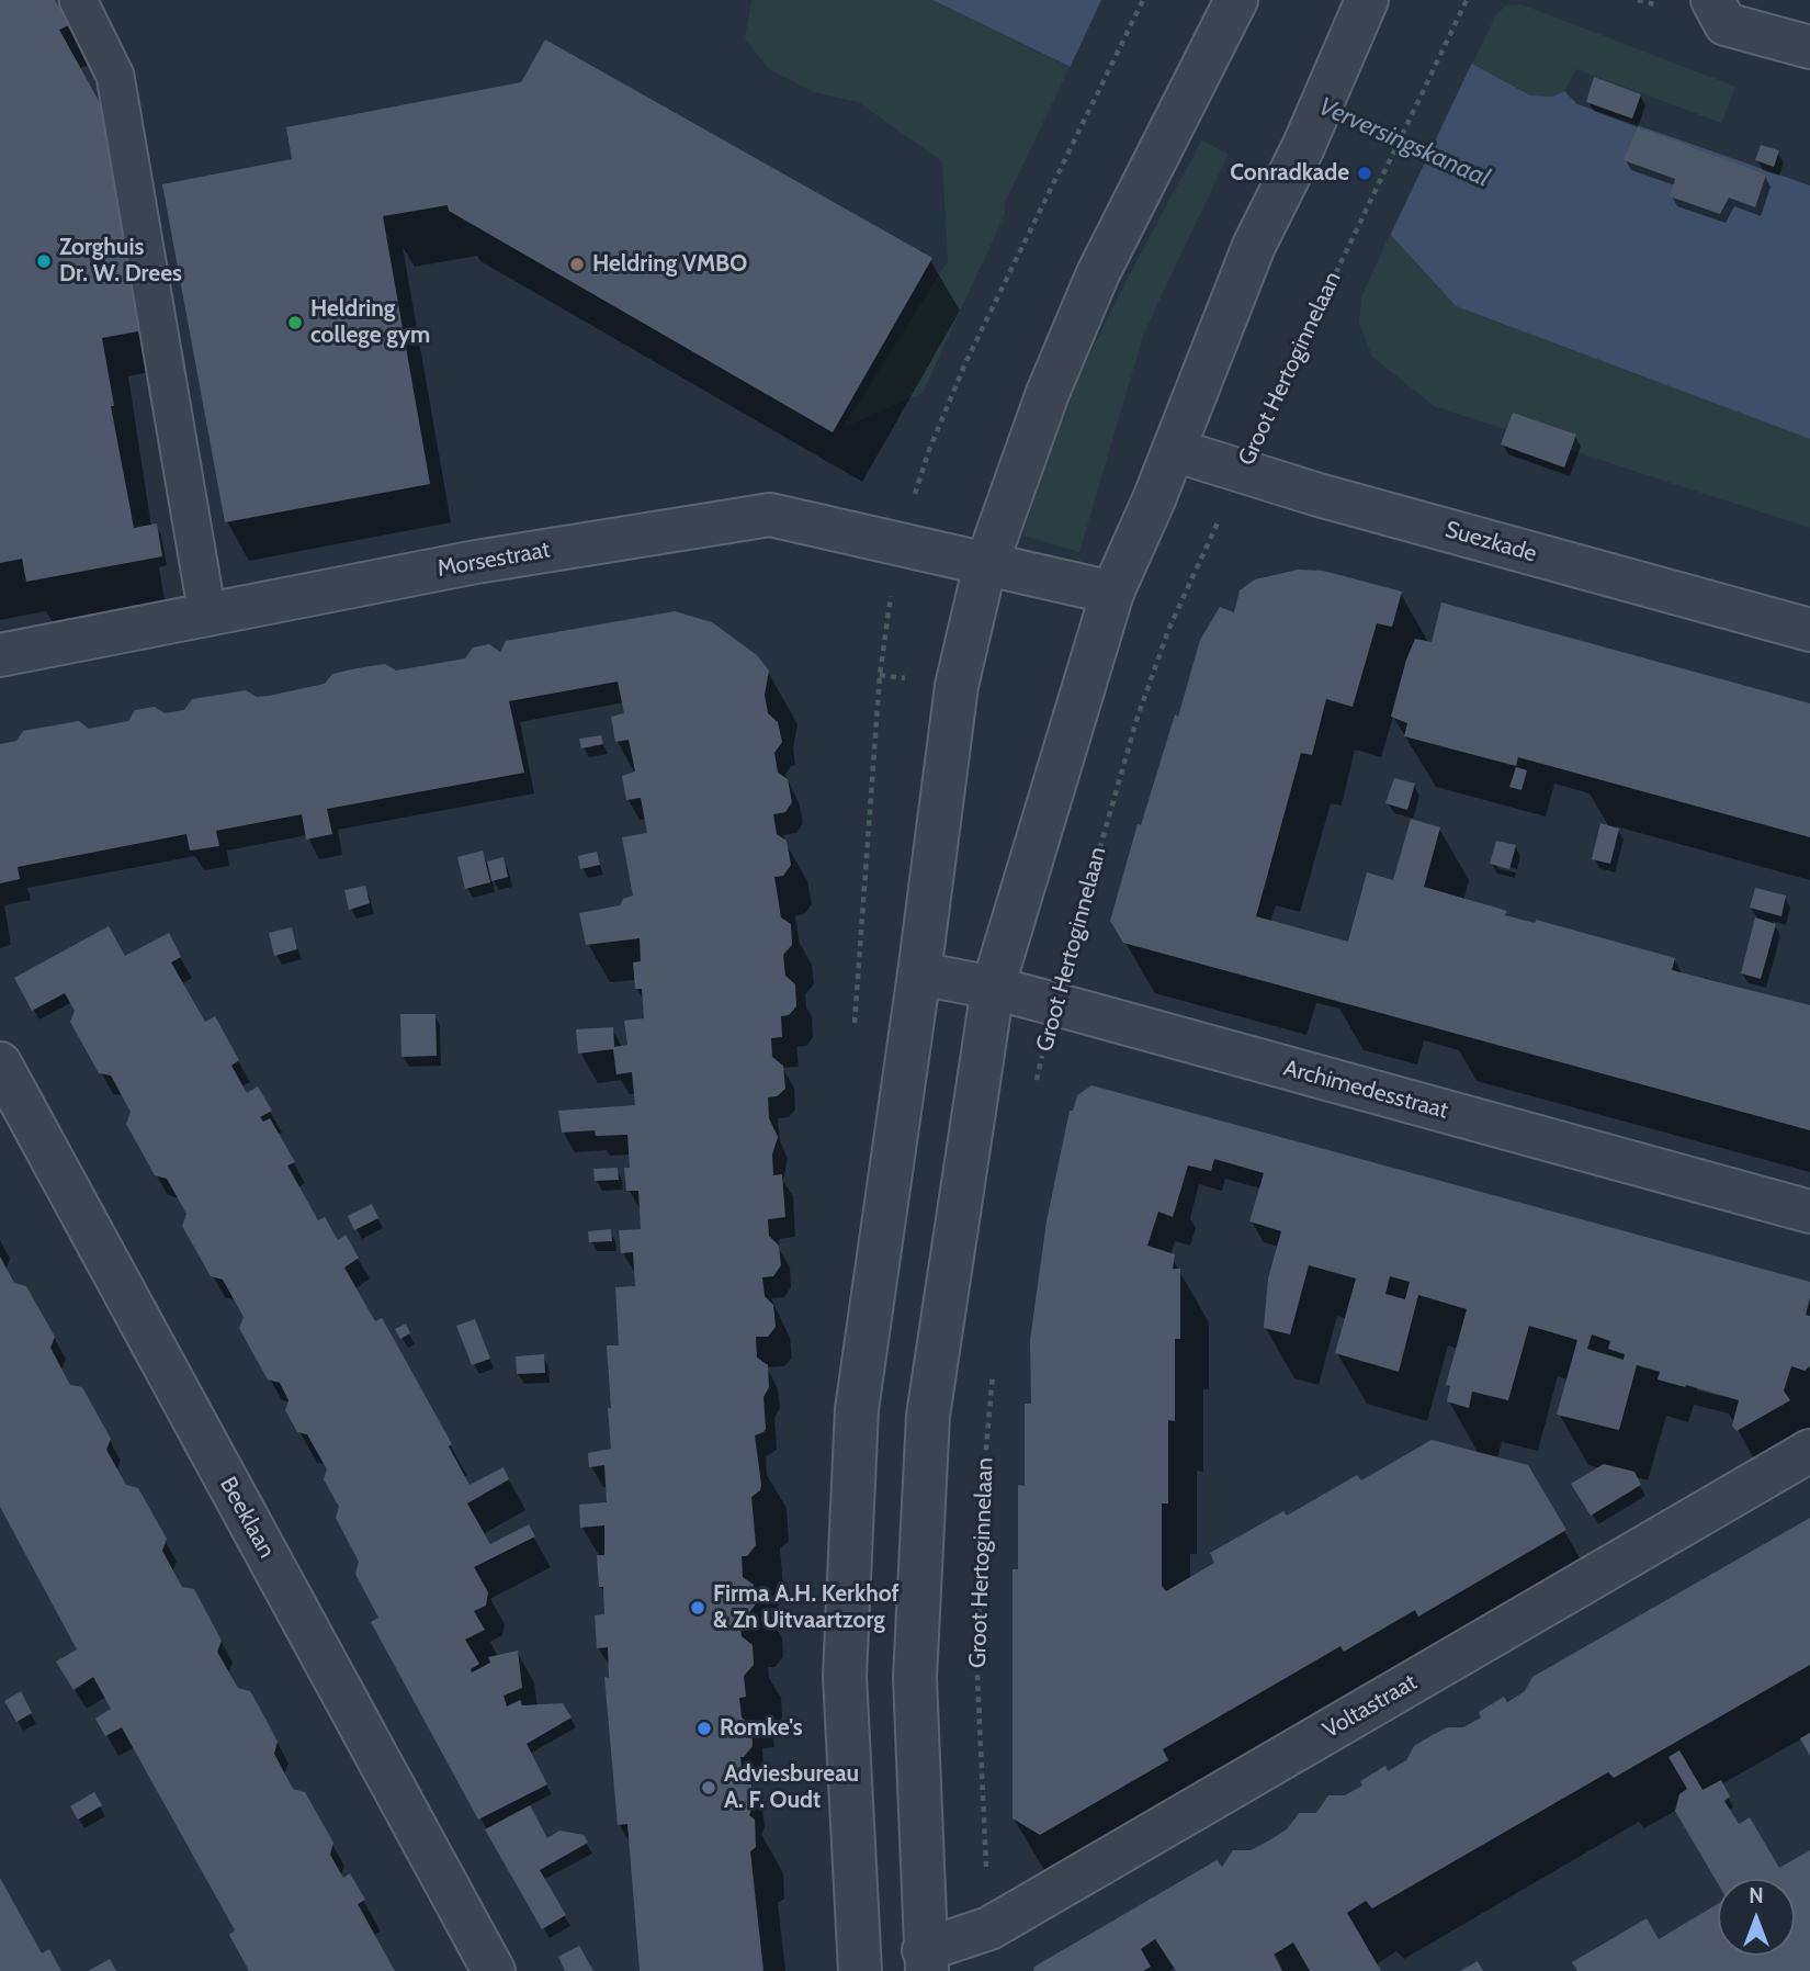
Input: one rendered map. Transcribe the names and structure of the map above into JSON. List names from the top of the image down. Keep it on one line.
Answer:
{"streets":{"street":["Suezkade","Morsestraat","Archimedesstraat","Beeklaan","Voltastraat"],"path":["Groot Hertoginnelaan"]},"crossings":[["Groot Hertoginnelaan","Suezkade"],["Groot Hertoginnelaan","Archimedesstraat"],["Groot Hertoginnelaan","Voltastraat"]],"water":["Verversingskanaal"],"places":["Conradkade","Zorghuis Dr. W. Drees","Heldring VMBO","Heldring college gym","Firma A.H. Kerkhof & Zn Uitvaartzorg","Romke's","Adviesbureau A. F. Oudt"],"north":"top"}
